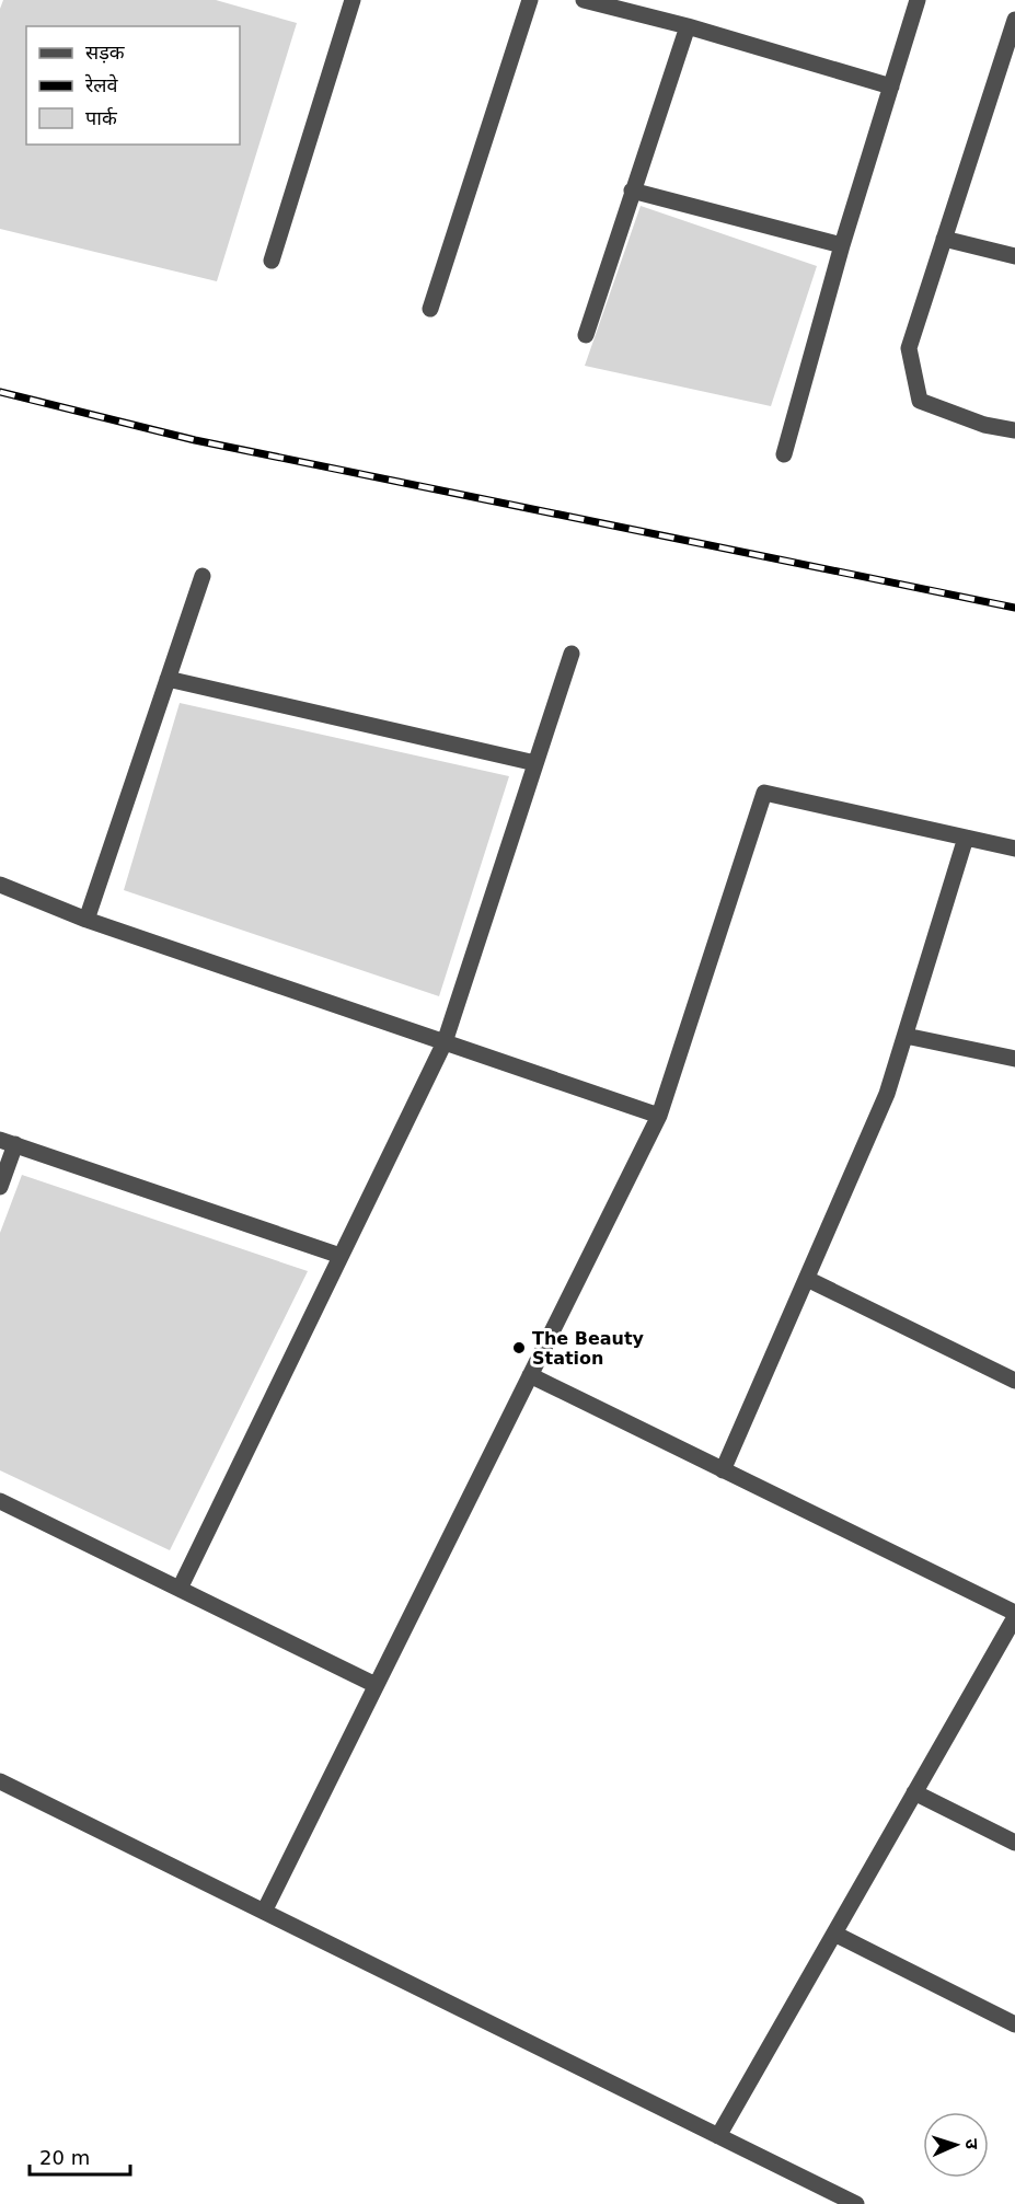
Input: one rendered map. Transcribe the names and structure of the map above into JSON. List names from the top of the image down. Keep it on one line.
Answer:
{"places":["The Beauty Station"],"legend":["सड़क","रेलवे","पार्क"],"scale_bar":"20 m","north":"right"}
